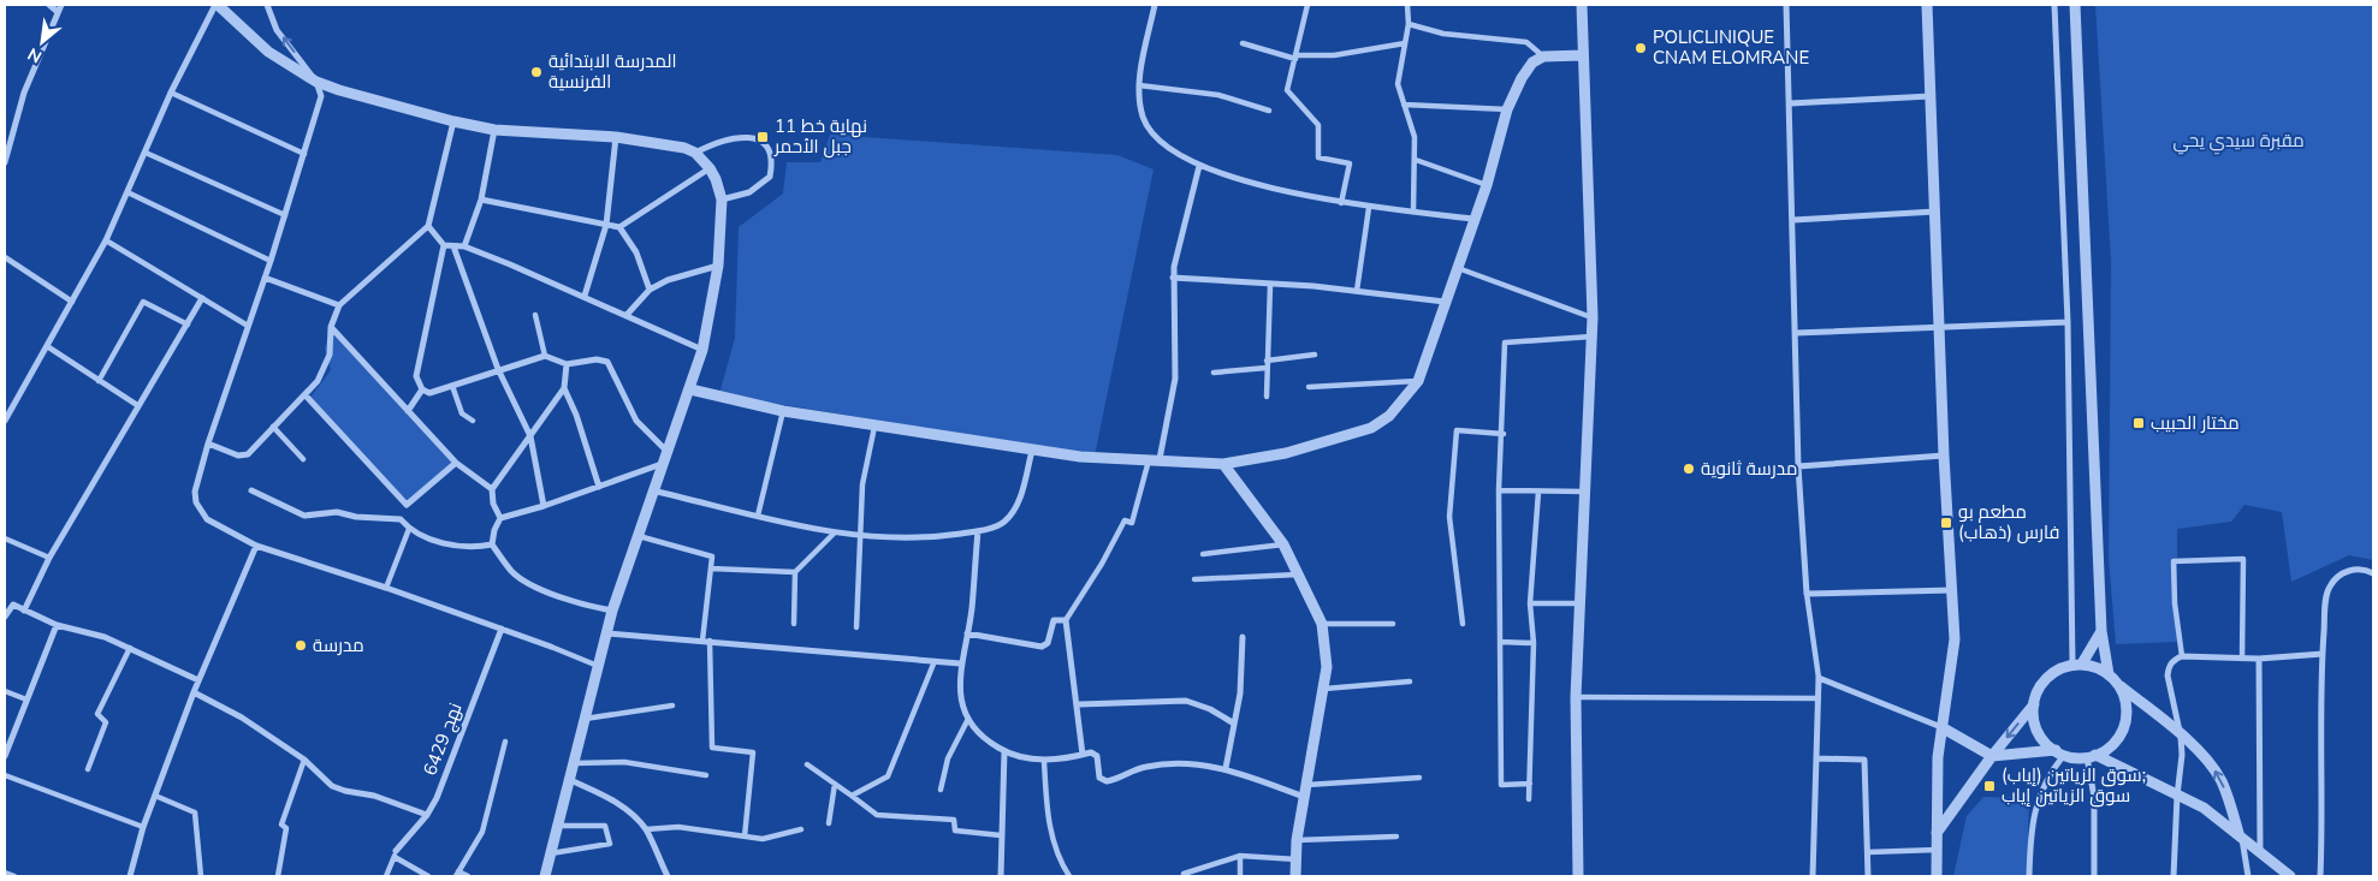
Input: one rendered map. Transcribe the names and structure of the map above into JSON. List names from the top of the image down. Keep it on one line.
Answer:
{"streets":{"street":["نهج 6429"]},"parks":["مقبرة سيدي يحي"],"places":{"other":["POLICLINIQUE CNAM ELOMRANE","المدرسة الابتدائية الفرنسية","مدرسة ثانوية","مدرسة"],"transit":["نهاية خط 11 جبل الأحمر","مختار الحبيب","مطعم بو فارس (ذهاب)","سوق الزياتين (إياب); سوق الزياتين إياب"]},"north":"bottom left"}
